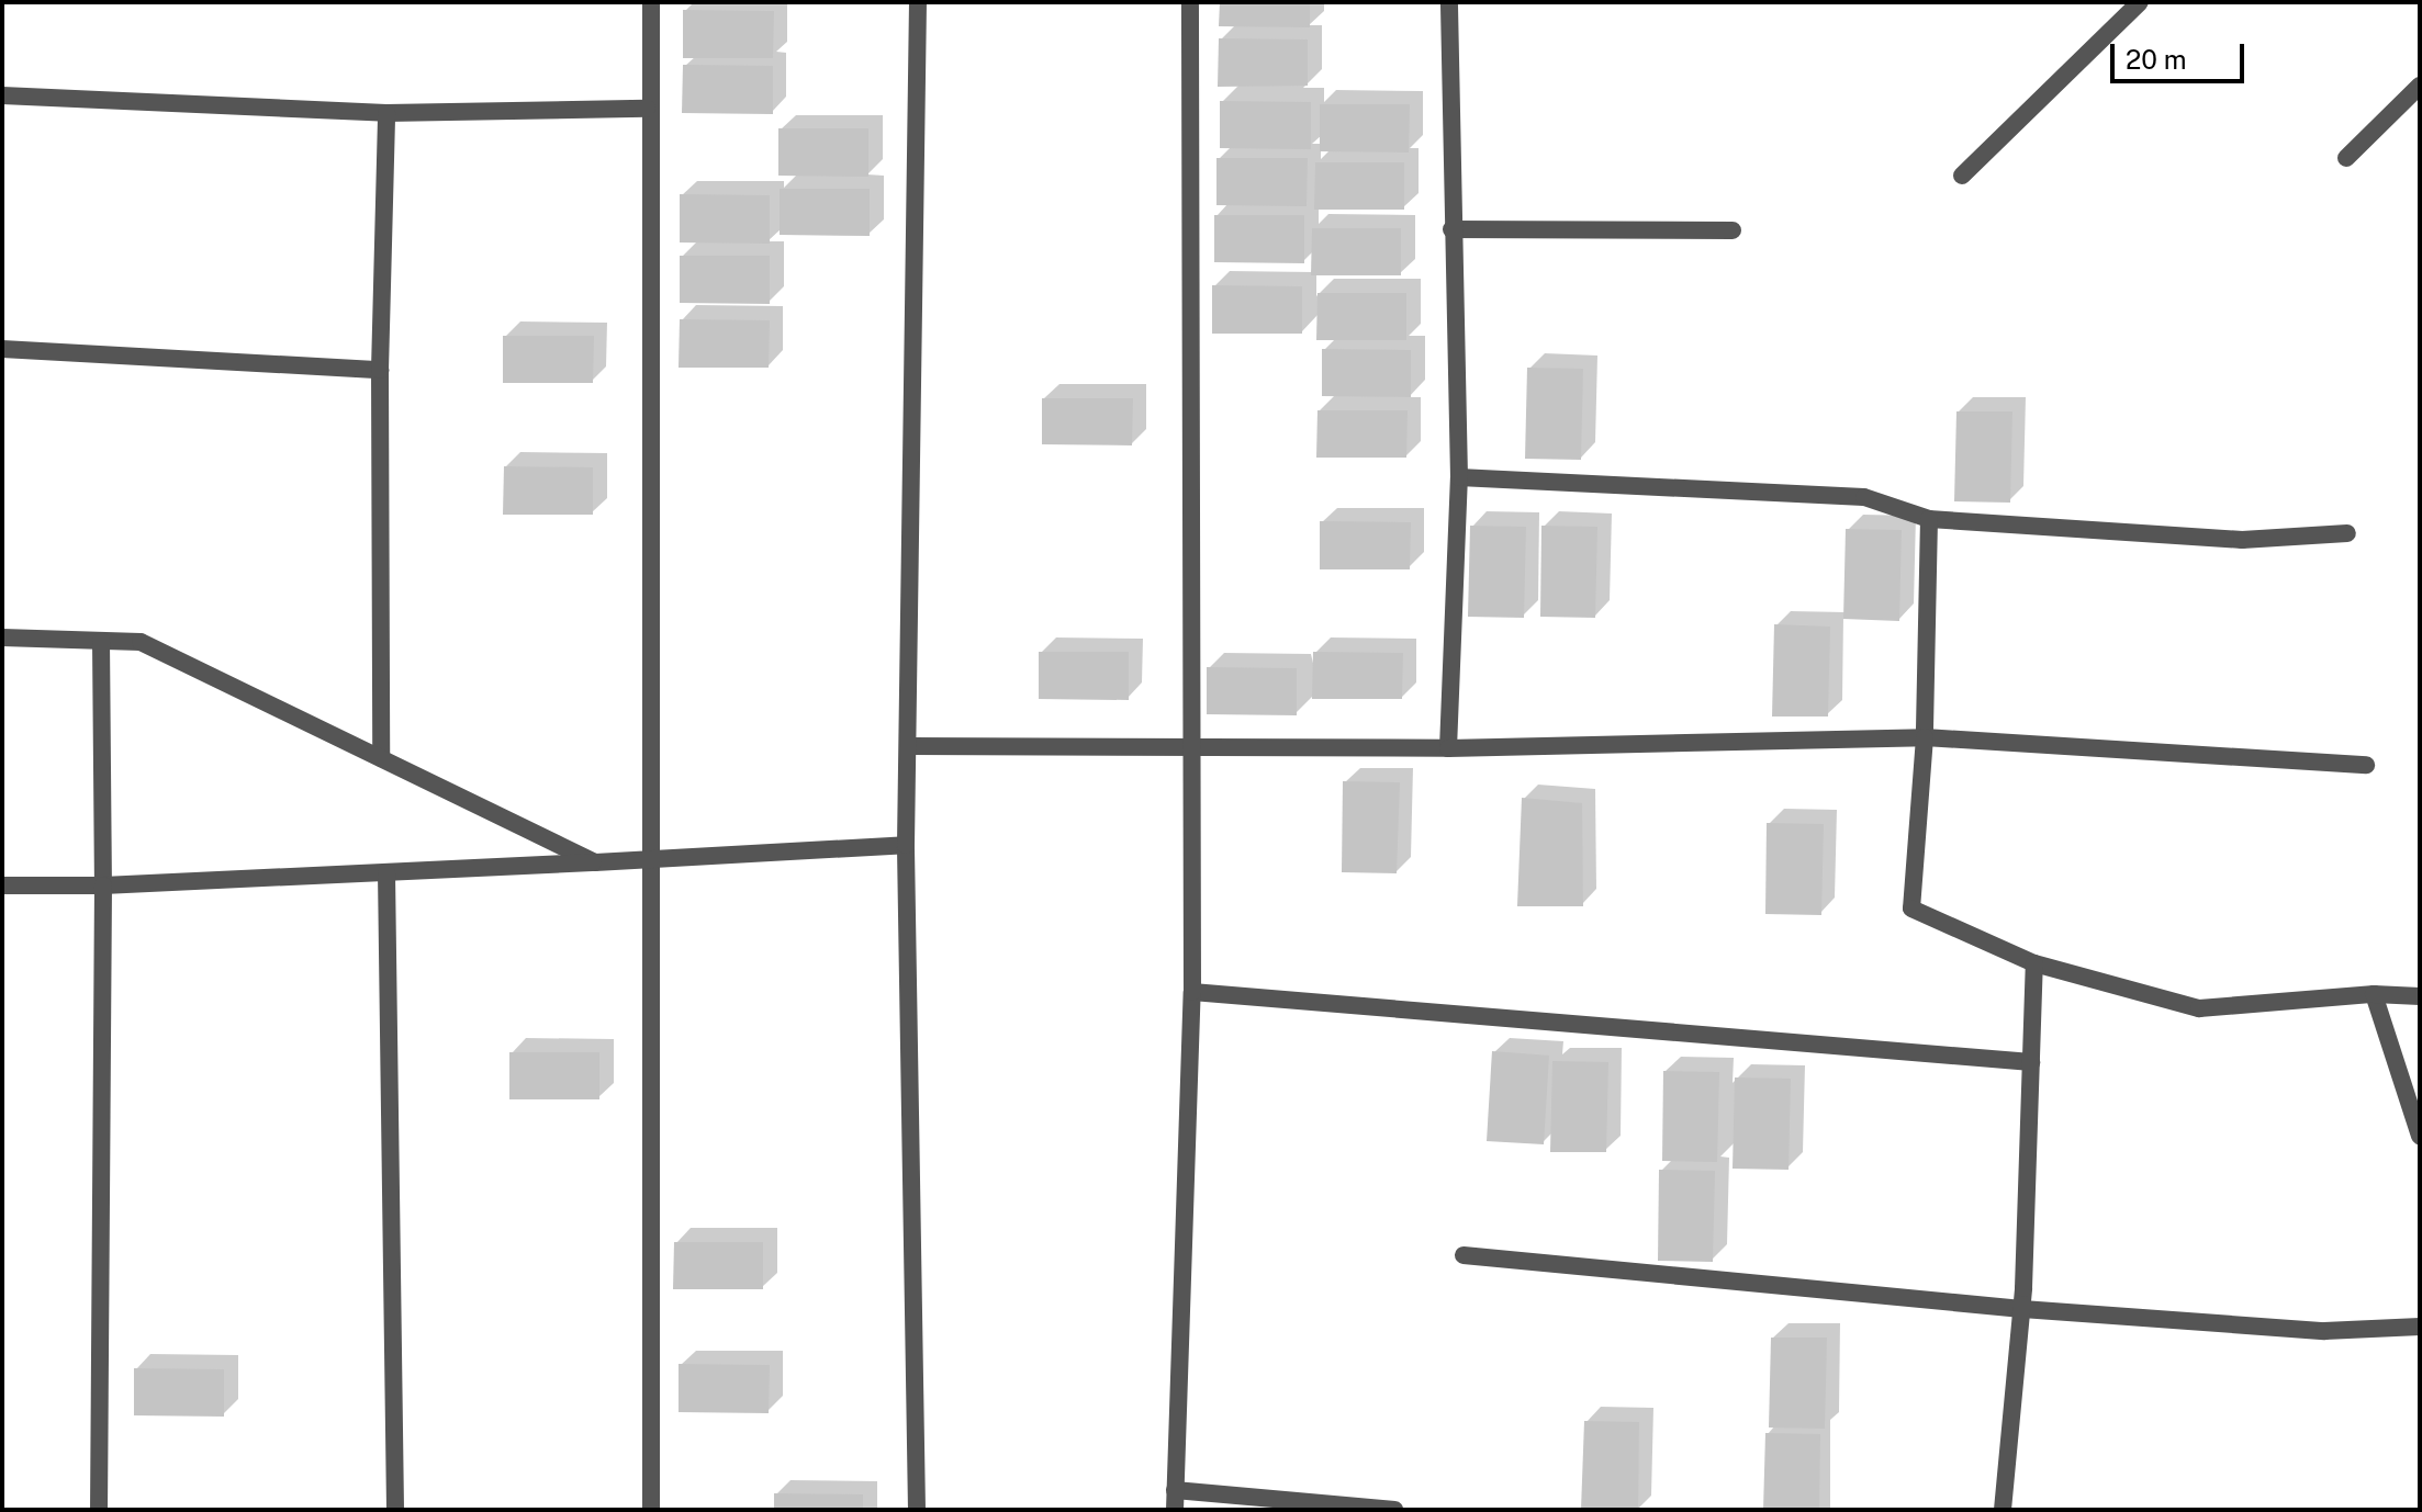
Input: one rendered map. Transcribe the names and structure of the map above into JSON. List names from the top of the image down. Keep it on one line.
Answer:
{"scale_bar":"20 m"}
